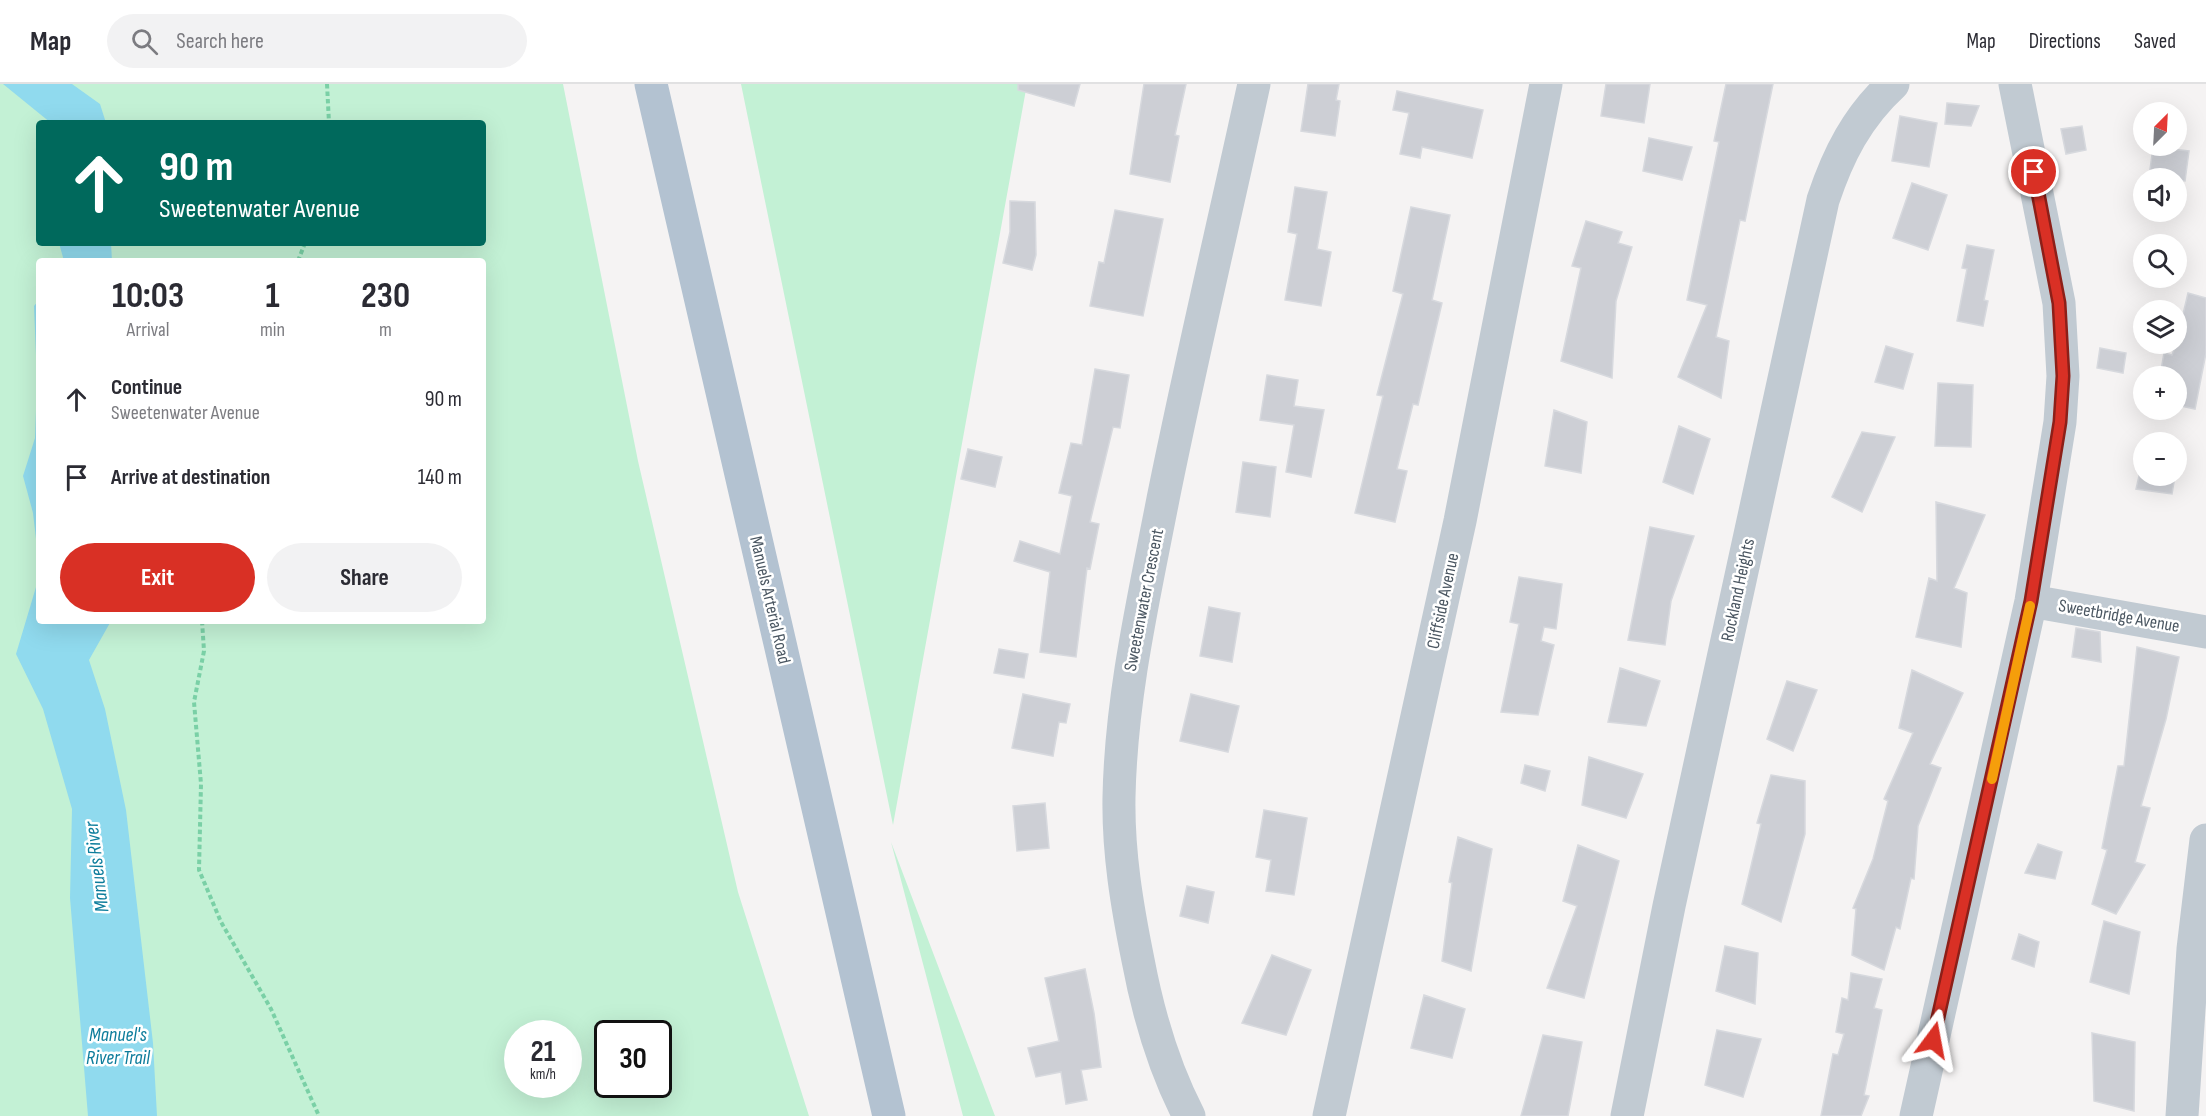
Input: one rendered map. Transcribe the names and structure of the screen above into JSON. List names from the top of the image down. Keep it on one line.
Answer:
{"streets":{"main road":["Manuels Arterial Road"],"street":["Rockland Heights","Sweetenwater Crescent","Cliffside Avenue","Sweetbridge Avenue"]},"water":["Manuels River","Manuel's River Trail"],"north":"top right","page":{"header":"Map","search":"Search here","nav":["Map","Directions","Saved"],"map_buttons":["+","−"],"turn":["90 m","Sweetenwater Avenue"],"eta":["10:03","Arrival","1","min","230","m"],"list":[{"name":"Continue","note":"Sweetenwater Avenue","value":"90 m"},{"name":"Arrive at destination","value":"140 m"}],"buttons":["Exit","Share"],"speed":"21 km/h","limit":"30"}}
